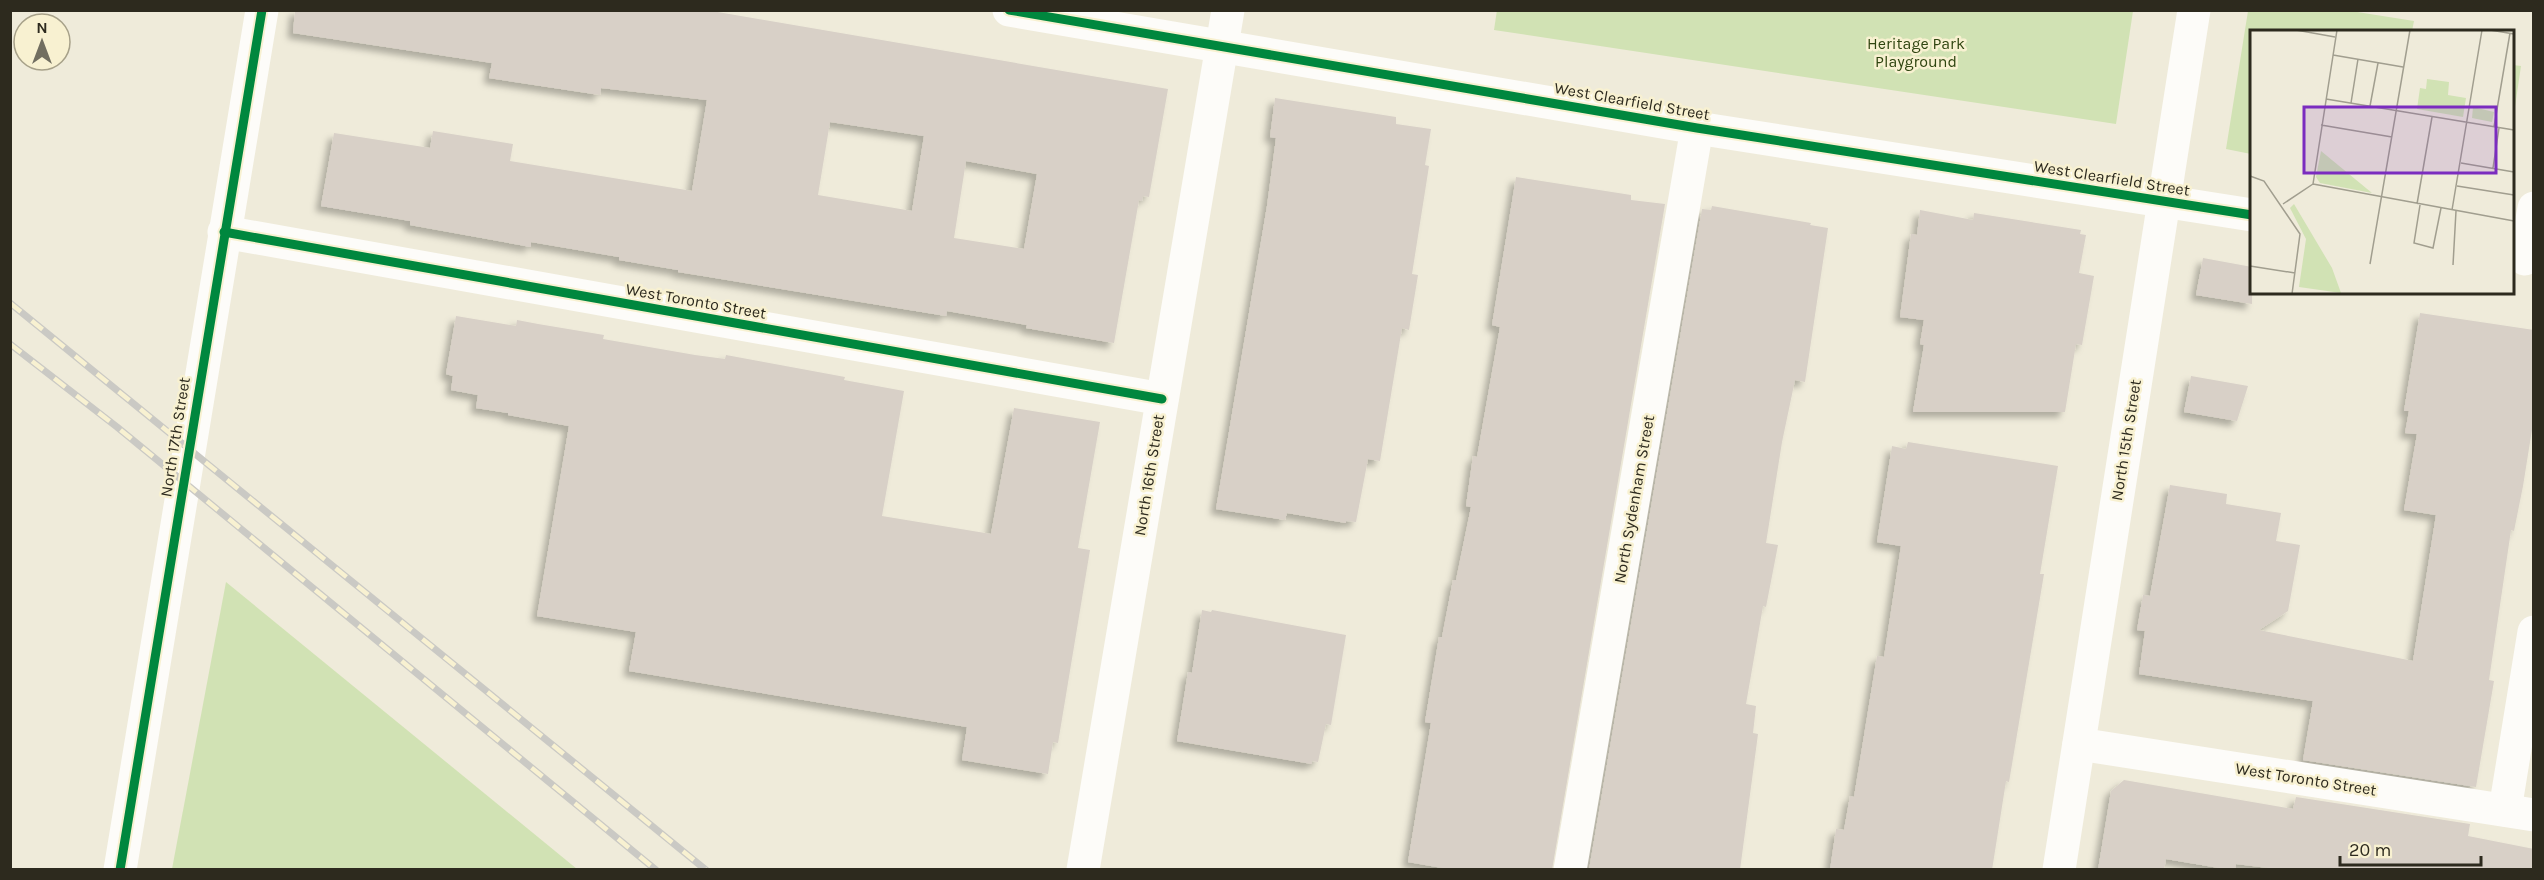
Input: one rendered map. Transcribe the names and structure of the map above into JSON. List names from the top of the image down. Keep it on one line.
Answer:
{"streets":{"street":["West Clearfield Street","West Toronto Street","North 17th Street","North 15th Street","North 16th Street","North Sydenham Street"]},"crossings":[["West Clearfield Street","North 15th Street"],["West Clearfield Street","North 16th Street"],["West Clearfield Street","North Sydenham Street"],["West Toronto Street","North 17th Street"],["West Toronto Street","North 15th Street"],["West Toronto Street","North 16th Street"]],"parks":["Heritage Park Playground"],"scale_bar":"20 m","north":"top"}
